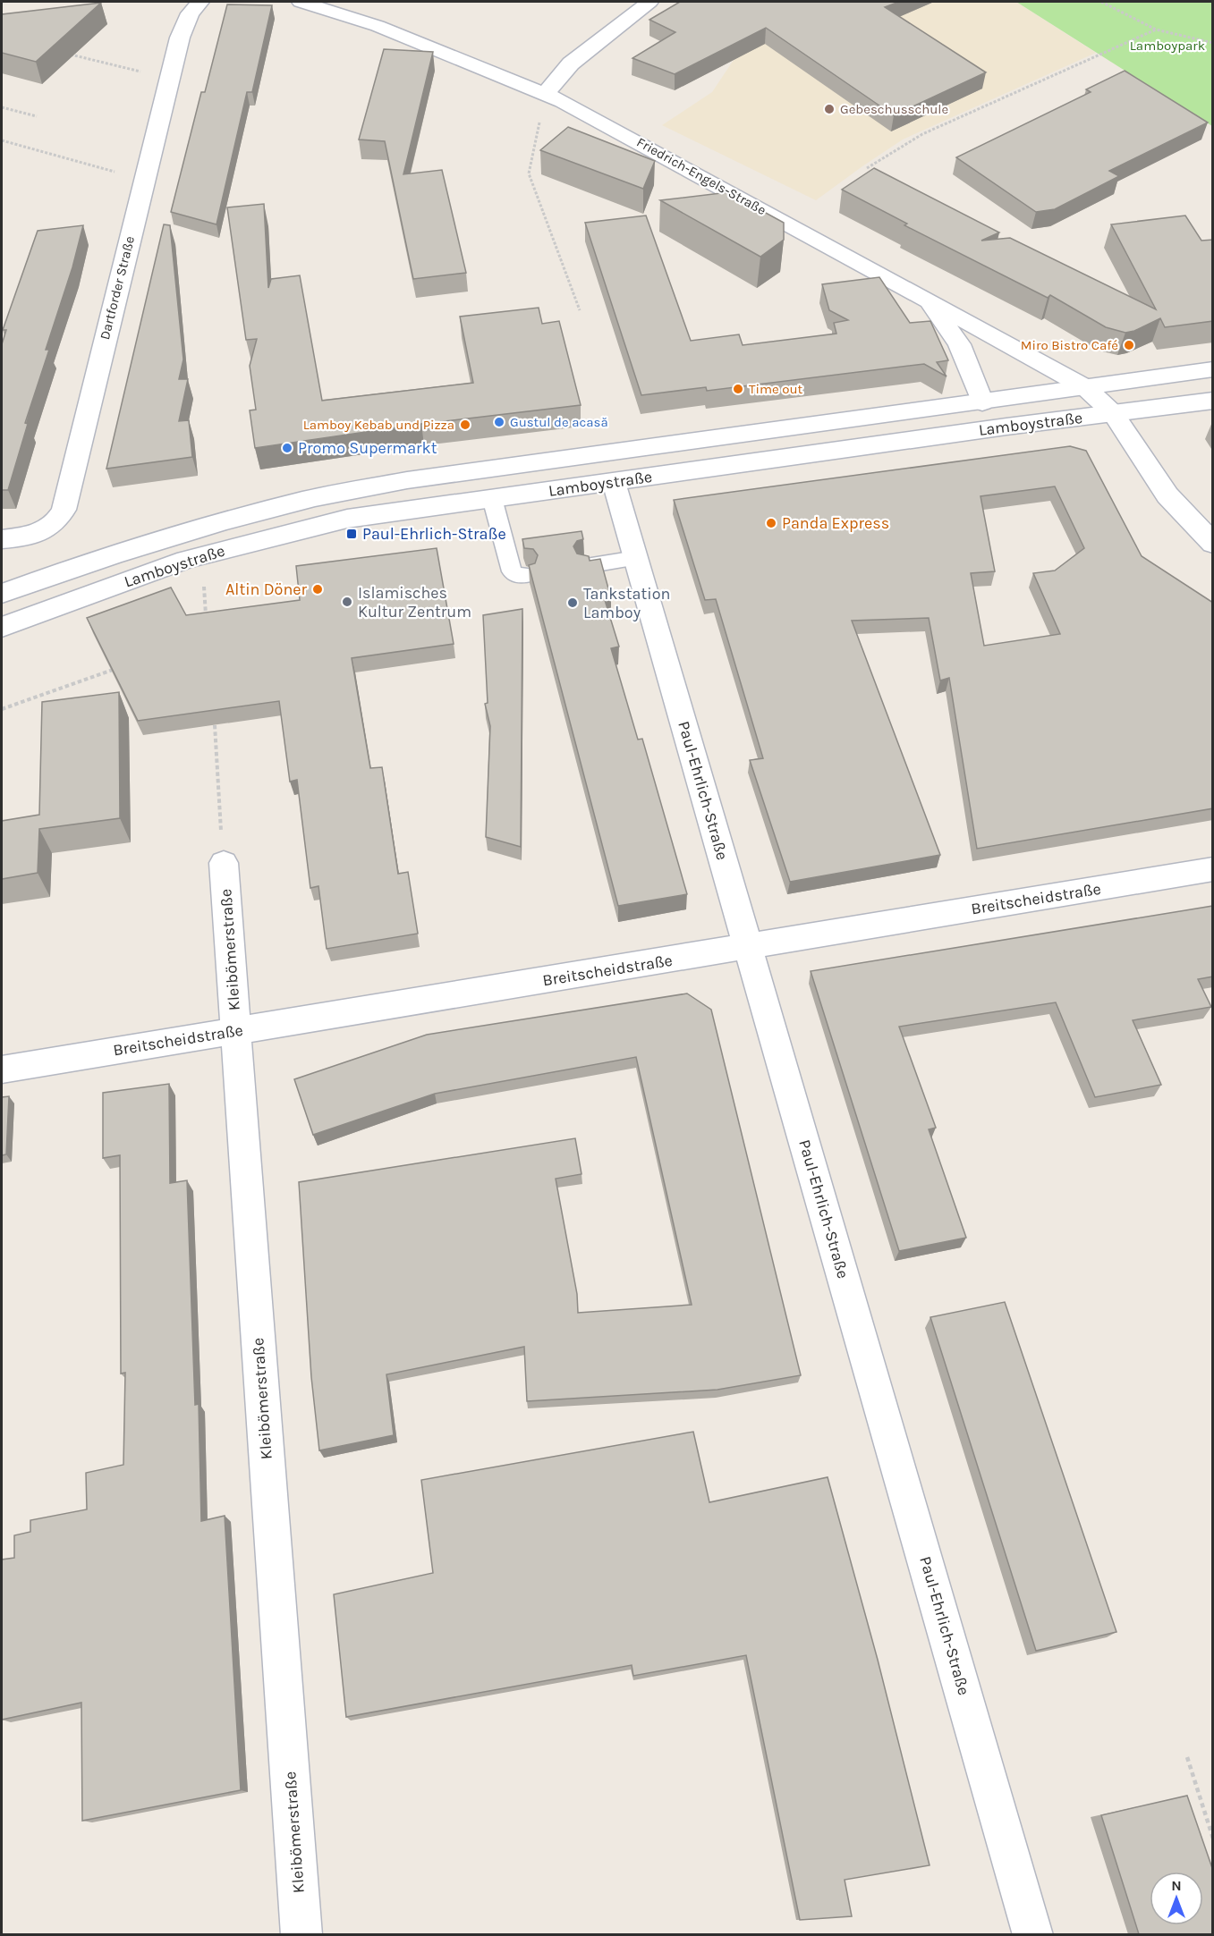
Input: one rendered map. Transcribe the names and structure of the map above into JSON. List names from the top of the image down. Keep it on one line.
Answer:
{"streets":{"street":["Friedrich-Engels-Straße","Dartforder Straße","Lamboystraße","Paul-Ehrlich-Straße","Breitscheidstraße","Kleibömerstraße"]},"crossings":[["Friedrich-Engels-Straße","Lamboystraße"],["Lamboystraße","Paul-Ehrlich-Straße"],["Paul-Ehrlich-Straße","Breitscheidstraße"],["Breitscheidstraße","Kleibömerstraße"]],"parks":["Lamboypark"],"places":{"other":["Gebeschusschule","Miro Bistro Café","Time out","Gustul de acasă","Lamboy Kebab und Pizza","Promo Supermarkt","Panda Express","Altin Döner","Islamisches Kultur Zentrum","Tankstation Lamboy"],"transit":["Paul-Ehrlich-Straße"]},"north":"top"}
